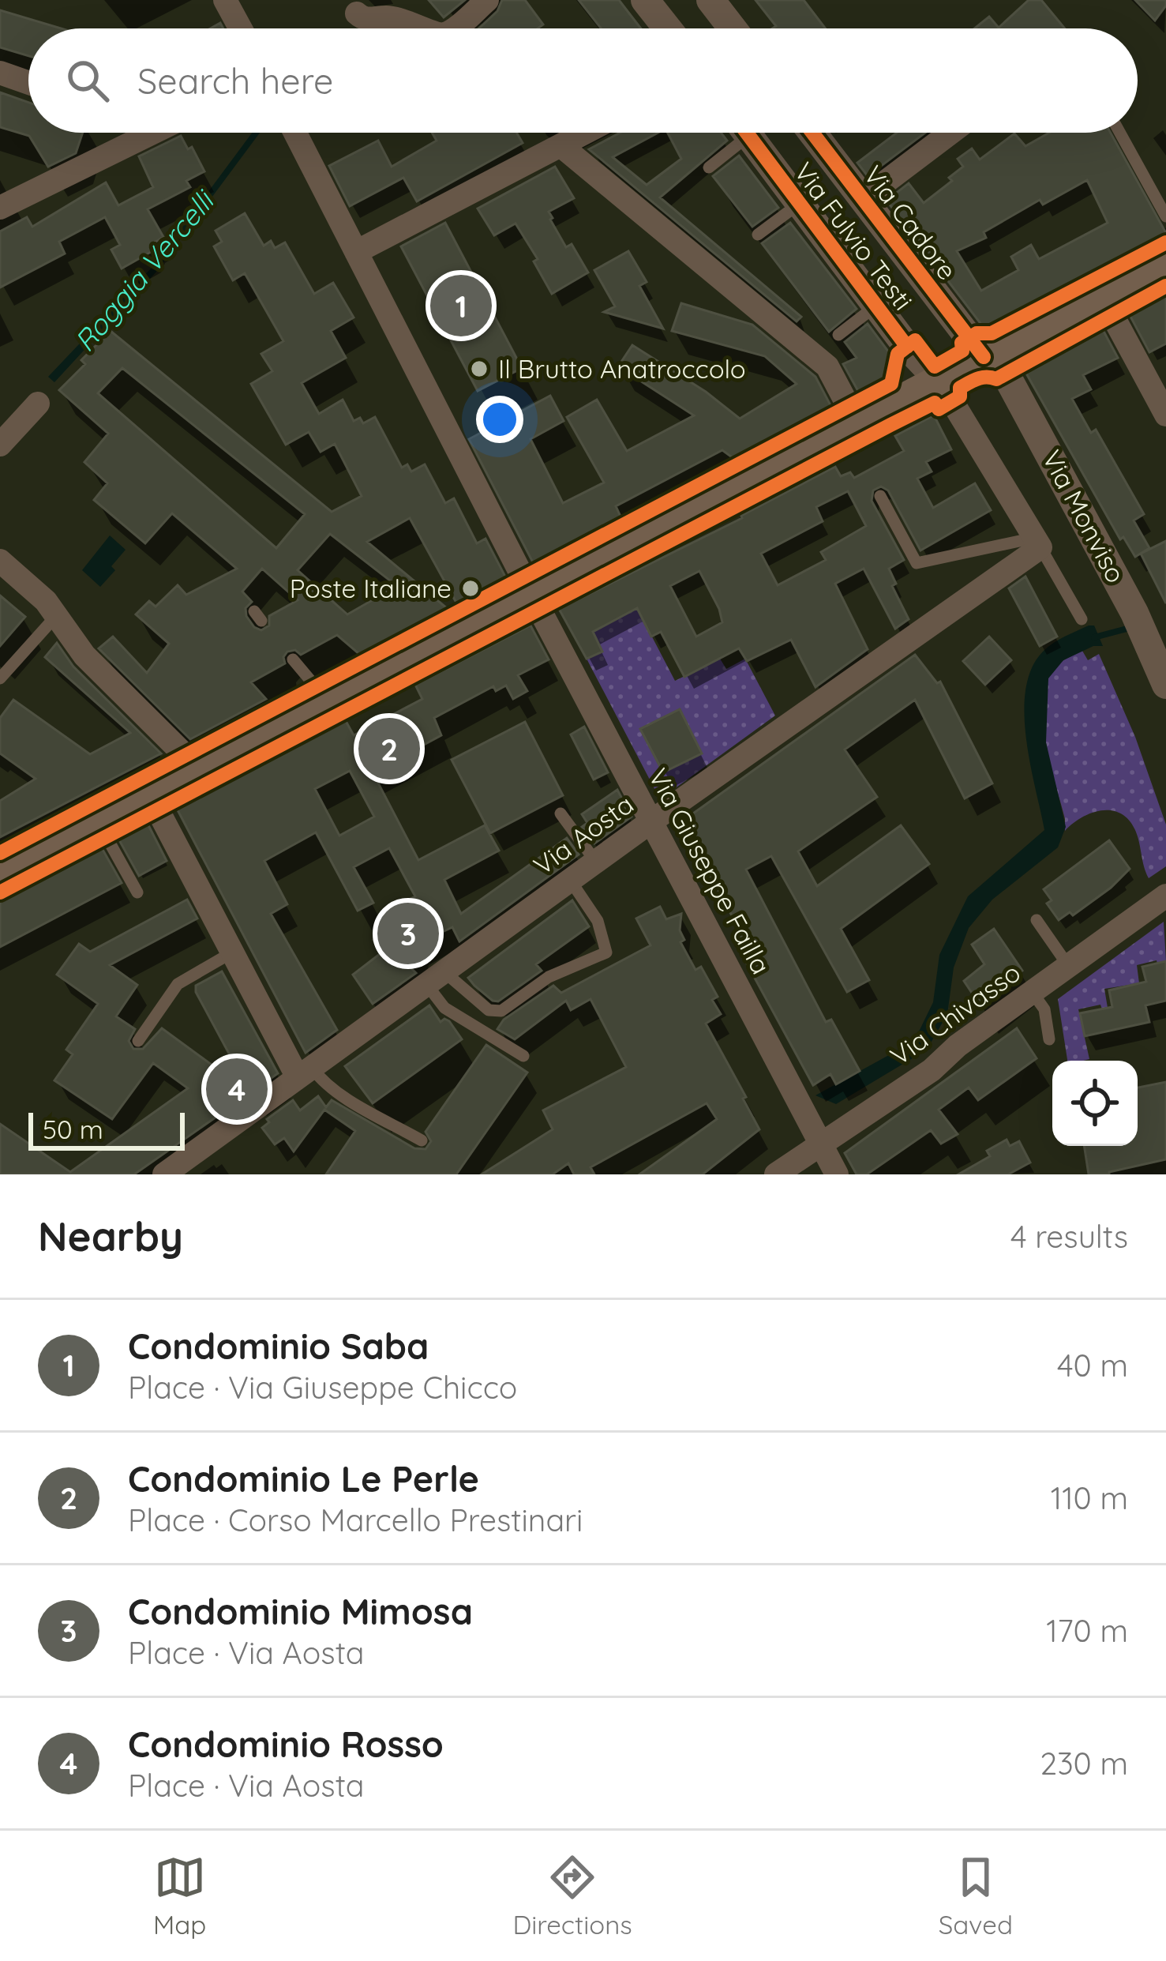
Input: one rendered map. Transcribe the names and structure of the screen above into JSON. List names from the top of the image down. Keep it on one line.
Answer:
{"streets":{"street":["Via Cadore","Via Fulvio Testi","Via Monviso","Via Aosta","Via Giuseppe Failla","Via Chivasso"]},"crossings":[["Via Cadore","Via Monviso"],["Via Aosta","Via Giuseppe Failla"],["Via Giuseppe Failla","Via Chivasso"]],"water":["Roggia Vercelli"],"places":["Il Brutto Anatroccolo","Poste Italiane"],"scale_bar":"50 m","page":{"search":"Search here","pins":["1","2","3","4"],"scale":"50 m","heading":["Nearby","4 results"],"list":[{"mark":"1","name":"Condominio Saba","note":"Place · Via Giuseppe Chicco","value":"40 m"},{"mark":"2","name":"Condominio Le Perle","note":"Place · Corso Marcello Prestinari","value":"110 m"},{"mark":"3","name":"Condominio Mimosa","note":"Place · Via Aosta","value":"170 m"},{"mark":"4","name":"Condominio Rosso","note":"Place · Via Aosta","value":"230 m"}],"nav":["Map","Directions","Saved"]}}
